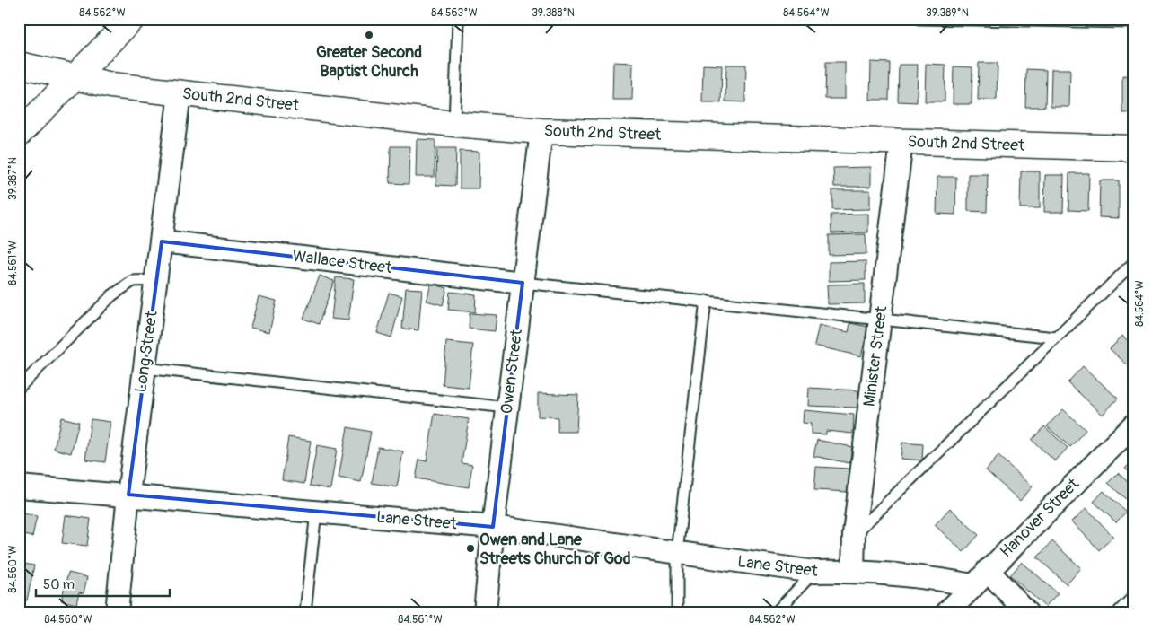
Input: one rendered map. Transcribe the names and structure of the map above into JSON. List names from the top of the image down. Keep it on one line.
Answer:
{"streets":{"street":["South 2nd Street","Wallace Street","Long Street","Minister Street","Owen Street","Hanover Street","Lane Street"]},"crossings":[["South 2nd Street","Long Street"],["South 2nd Street","Minister Street"],["South 2nd Street","Owen Street"],["Wallace Street","Long Street"],["Wallace Street","Owen Street"],["Long Street","Lane Street"],["Minister Street","Lane Street"],["Owen Street","Lane Street"],["Hanover Street","Lane Street"]],"places":["Greater Second Baptist Church","Owen and Lane Streets Church of God"],"scale_bar":"50 m","coordinates":["84.562°W","84.563°W","39.388°N","84.564°W","39.389°N","39.387°N","84.561°W","84.560°W"]}
